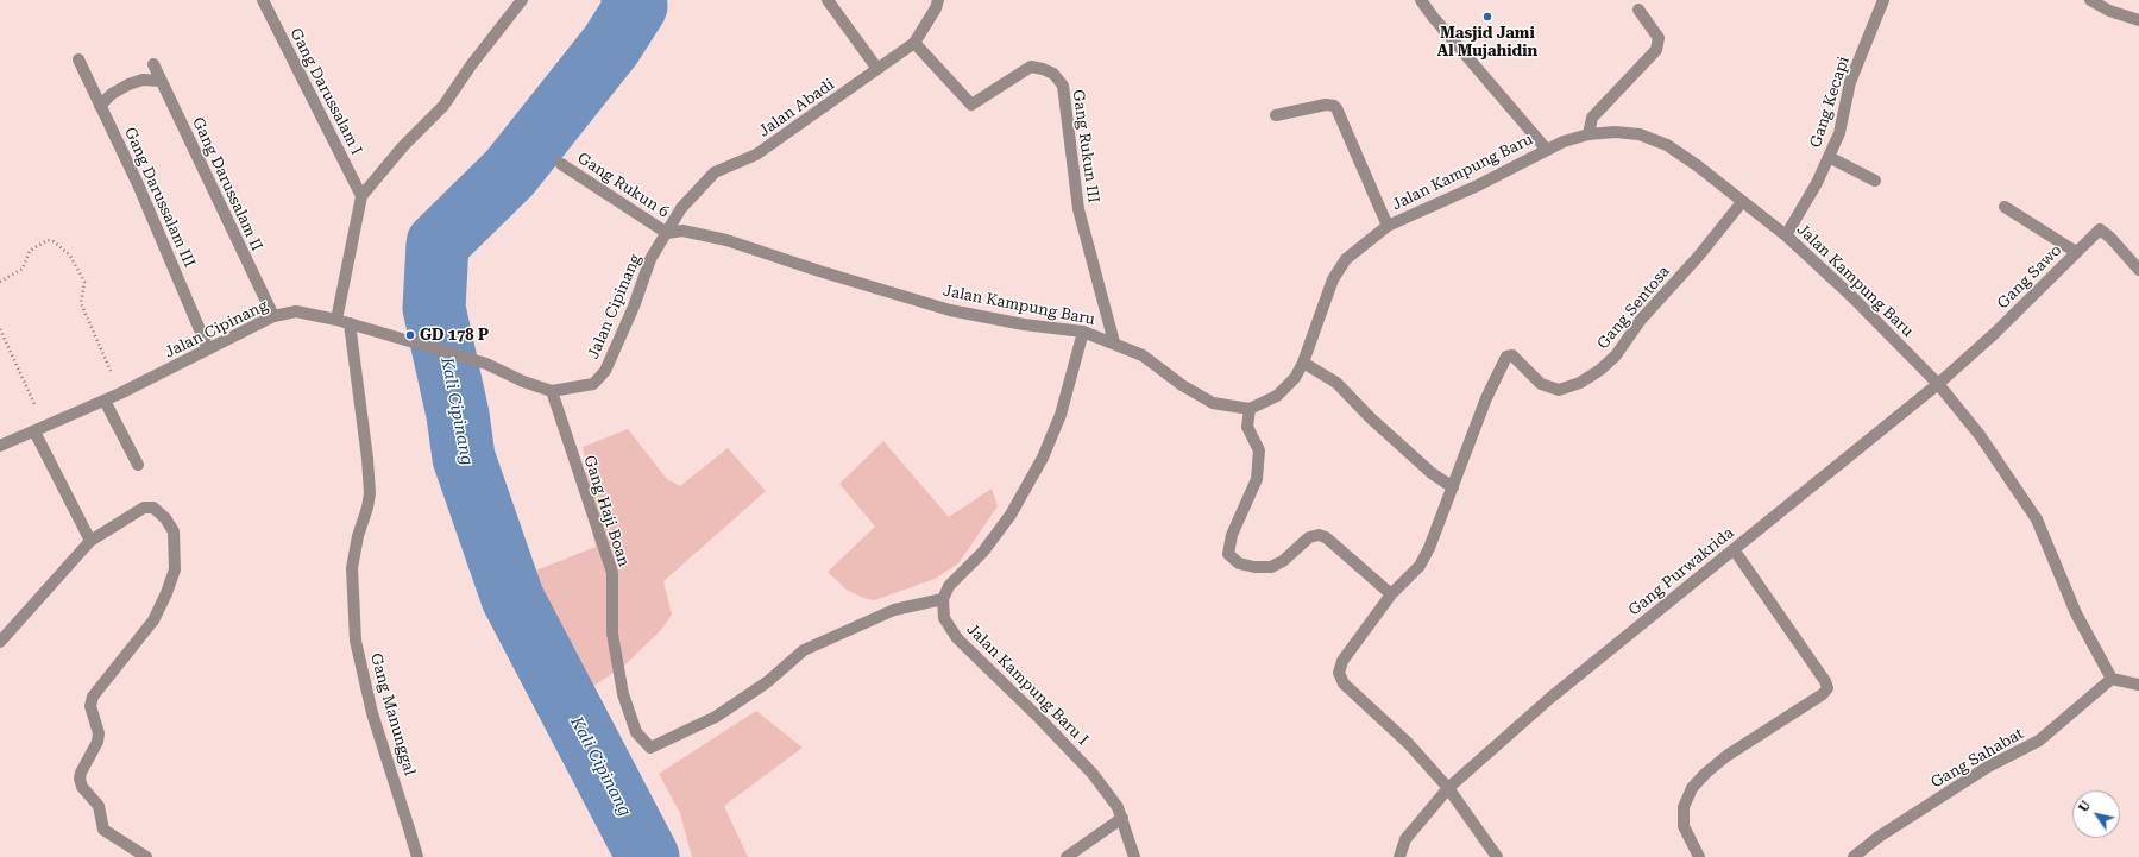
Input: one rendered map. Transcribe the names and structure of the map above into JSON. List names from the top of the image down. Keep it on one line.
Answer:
{"streets":{"street":["Gang Darussalam I","Gang Kecapi","Jalan Abadi","Gang Rukun III","Jalan Kampung Baru","Gang Darussalam II","Gang Rukun 6","Gang Darussalam III","Gang Sawo","Jalan Cipinang","Gang Sentosa","Gang Haji Boan","Gang Purwakrida","Jalan Kampung Baru I","Gang Manunggal","Gang Sahabat"]},"crossings":[["Gang Kecapi","Jalan Kampung Baru"],["Jalan Abadi","Gang Rukun III"],["Jalan Abadi","Jalan Kampung Baru"],["Jalan Abadi","Gang Rukun 6"],["Jalan Abadi","Jalan Cipinang"],["Gang Rukun III","Jalan Kampung Baru"],["Jalan Kampung Baru","Gang Rukun 6"],["Jalan Kampung Baru","Gang Sawo"],["Jalan Kampung Baru","Jalan Cipinang"],["Jalan Kampung Baru","Gang Sentosa"],["Jalan Kampung Baru","Gang Purwakrida"],["Jalan Kampung Baru","Gang Sahabat"],["Gang Darussalam II","Jalan Cipinang"],["Gang Rukun 6","Jalan Cipinang"],["Gang Darussalam III","Jalan Cipinang"],["Gang Sawo","Gang Purwakrida"],["Jalan Cipinang","Gang Haji Boan"],["Jalan Cipinang","Gang Manunggal"],["Gang Sentosa","Gang Purwakrida"],["Gang Haji Boan","Jalan Kampung Baru I"]],"water":["Kali Cipinang"],"places":["Masjid Jami Al Mujahidin","GD 178 P"],"north":"top left"}
